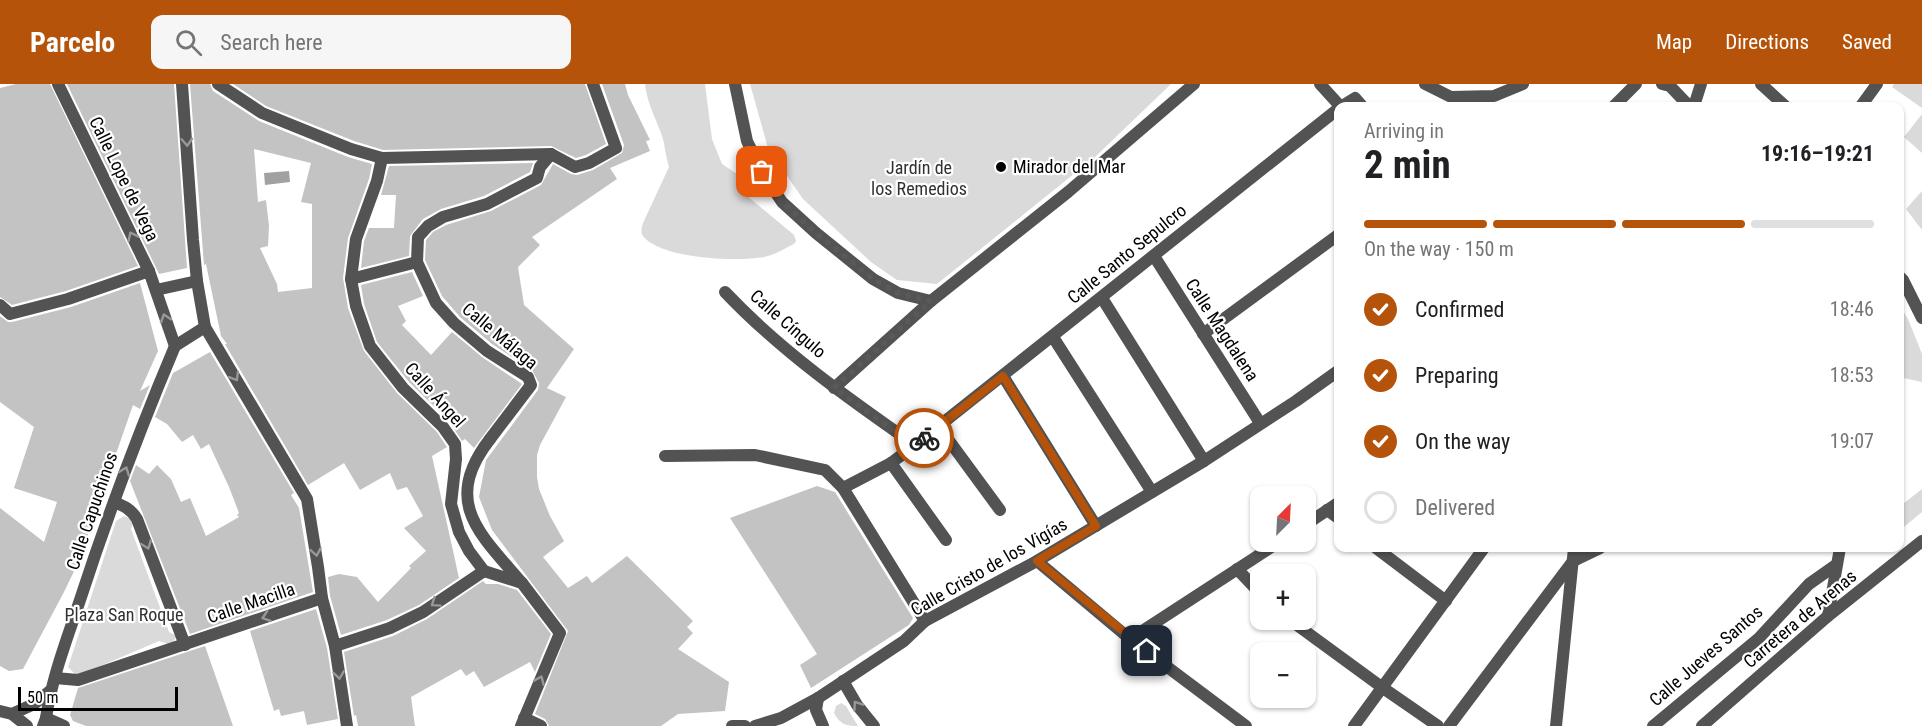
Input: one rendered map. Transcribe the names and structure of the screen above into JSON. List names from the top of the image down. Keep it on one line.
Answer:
{"streets":{"street":["Calle Lope de Vega","Calle Santo Sepulcro","Calle Cíngulo","Calle Magdalena","Calle Málaga","Calle Ángel","Calle Capuchinos","Calle Cristo de los Vigías","Calle Macilla","Carretera de Arenas","Calle Jueves Santos"]},"crossings":[["Calle Lope de Vega","Calle Capuchinos"],["Calle Santo Sepulcro","Calle Cíngulo"],["Calle Santo Sepulcro","Calle Magdalena"],["Calle Magdalena","Calle Cristo de los Vigías"],["Calle Capuchinos","Calle Macilla"]],"one_way":["Calle Capuchinos","Calle Macilla"],"parks":["Jardín de los Remedios","Plaza San Roque"],"places":["Mirador del Mar"],"scale_bar":"50 m","north":"top right","page":{"header":"Parcelo","search":"Search here","nav":["Map","Directions","Saved"],"heading":["2 min","Arriving in","19:16–19:21"],"bar":"On the way · 150 m","list":[["Confirmed","18:46"],["Preparing","18:53"],["On the way","19:07"],"Delivered"],"map_buttons":["+","−"],"scale":"50 m"}}
